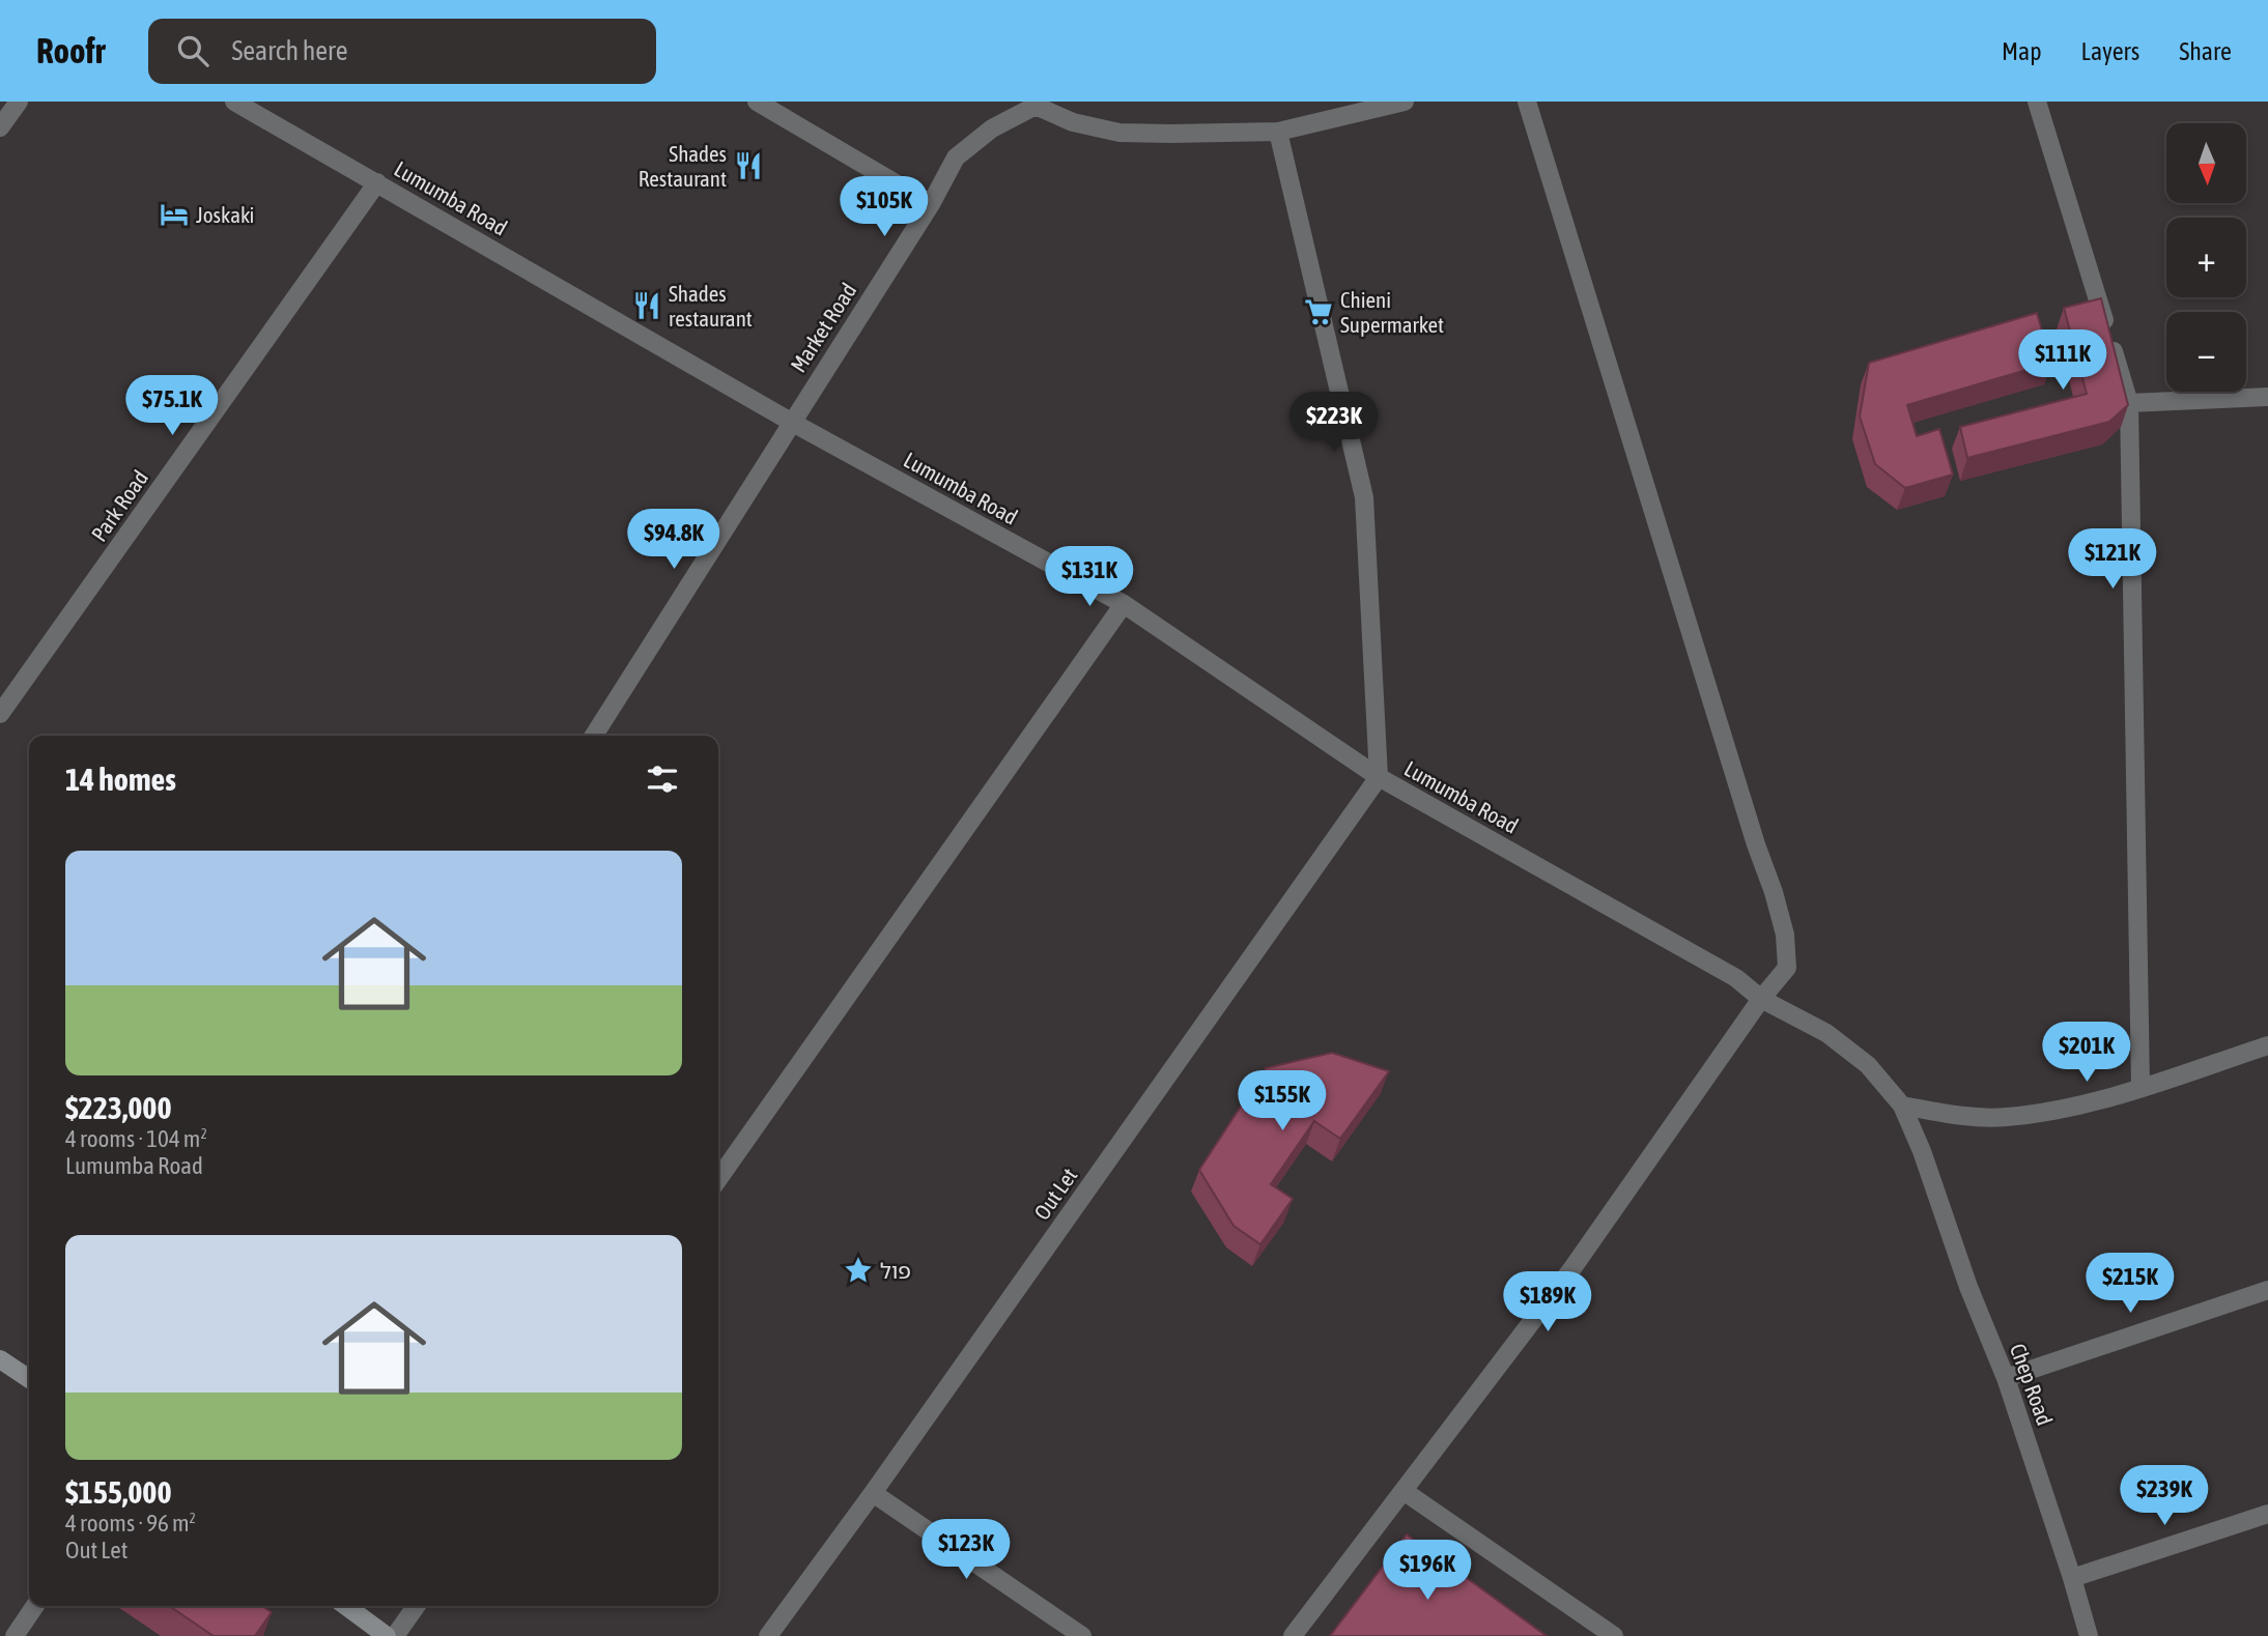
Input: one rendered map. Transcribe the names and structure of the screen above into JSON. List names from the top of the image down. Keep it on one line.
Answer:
{"streets":{"street":["Lumumba Road","Market Road","Park Road","Out Let","Chep Road"]},"crossings":[["Lumumba Road","Market Road"],["Lumumba Road","Park Road"],["Lumumba Road","Out Let"],["Lumumba Road","Chep Road"]],"places":{"restaurant":["Shades Restaurant","Shades restaurant"],"hotel":["Joskaki"],"supermarket":["Chieni Supermarket"],"place":["פול"]},"north":"bottom","page":{"header":"Roofr","search":"Search here","nav":["Map","Layers","Share"],"map_buttons":["+","−"],"price":["$105K","$111K","$75.1K","$223K","$94.8K","$121K","$131K","$201K","$155K","$215K","$189K","$239K","$123K","$196K"],"heading":"14 homes","list":[{"name":"$223,000","note":"4 rooms · 104 m² · Lumumba Road"},{"name":"$155,000","note":"4 rooms · 96 m² · Out Let"}]}}
